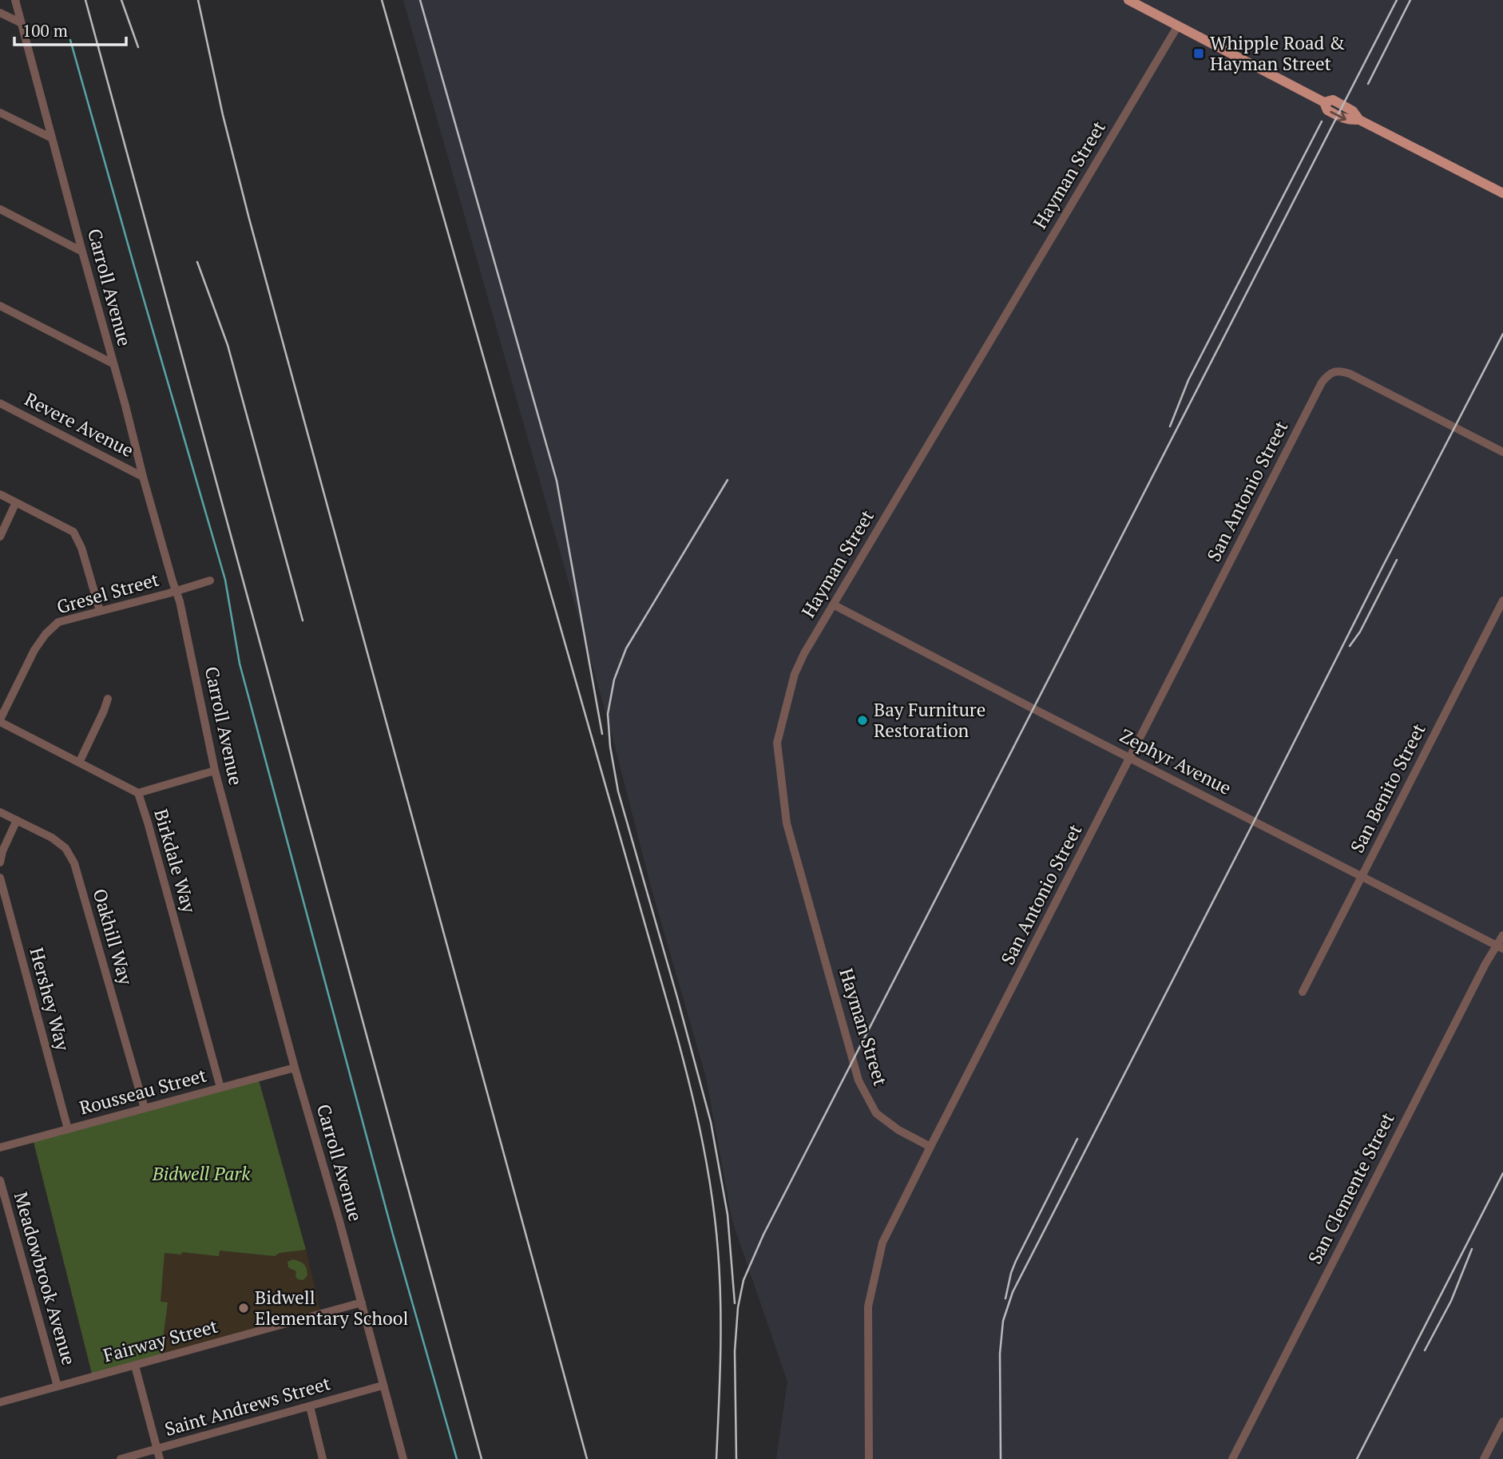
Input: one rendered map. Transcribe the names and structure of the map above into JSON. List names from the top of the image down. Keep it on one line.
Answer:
{"streets":{"street":["Hayman Street","Carroll Avenue","Revere Avenue","San Antonio Street","Gresel Street","Zephyr Avenue","San Benito Street","Birkdale Way","Oakhill Way","Hershey Way","Rousseau Street","San Clemente Street","Meadowbrook Avenue","Fairway Street","Saint Andrews Street"]},"crossings":[["Hayman Street","San Antonio Street"],["Hayman Street","Zephyr Avenue"],["Carroll Avenue","Revere Avenue"],["Carroll Avenue","Gresel Street"],["Carroll Avenue","Rousseau Street"],["Carroll Avenue","Fairway Street"],["Carroll Avenue","Saint Andrews Street"],["San Antonio Street","Zephyr Avenue"],["Gresel Street","Birkdale Way"],["Zephyr Avenue","San Benito Street"],["Zephyr Avenue","San Clemente Street"],["Birkdale Way","Rousseau Street"],["Oakhill Way","Rousseau Street"],["Hershey Way","Rousseau Street"],["Meadowbrook Avenue","Fairway Street"]],"parks":["Bidwell Park"],"places":{"transit":["Whipple Road & Hayman Street"],"other":["Bay Furniture Restoration","Bidwell Elementary School"]},"scale_bar":"100 m"}
